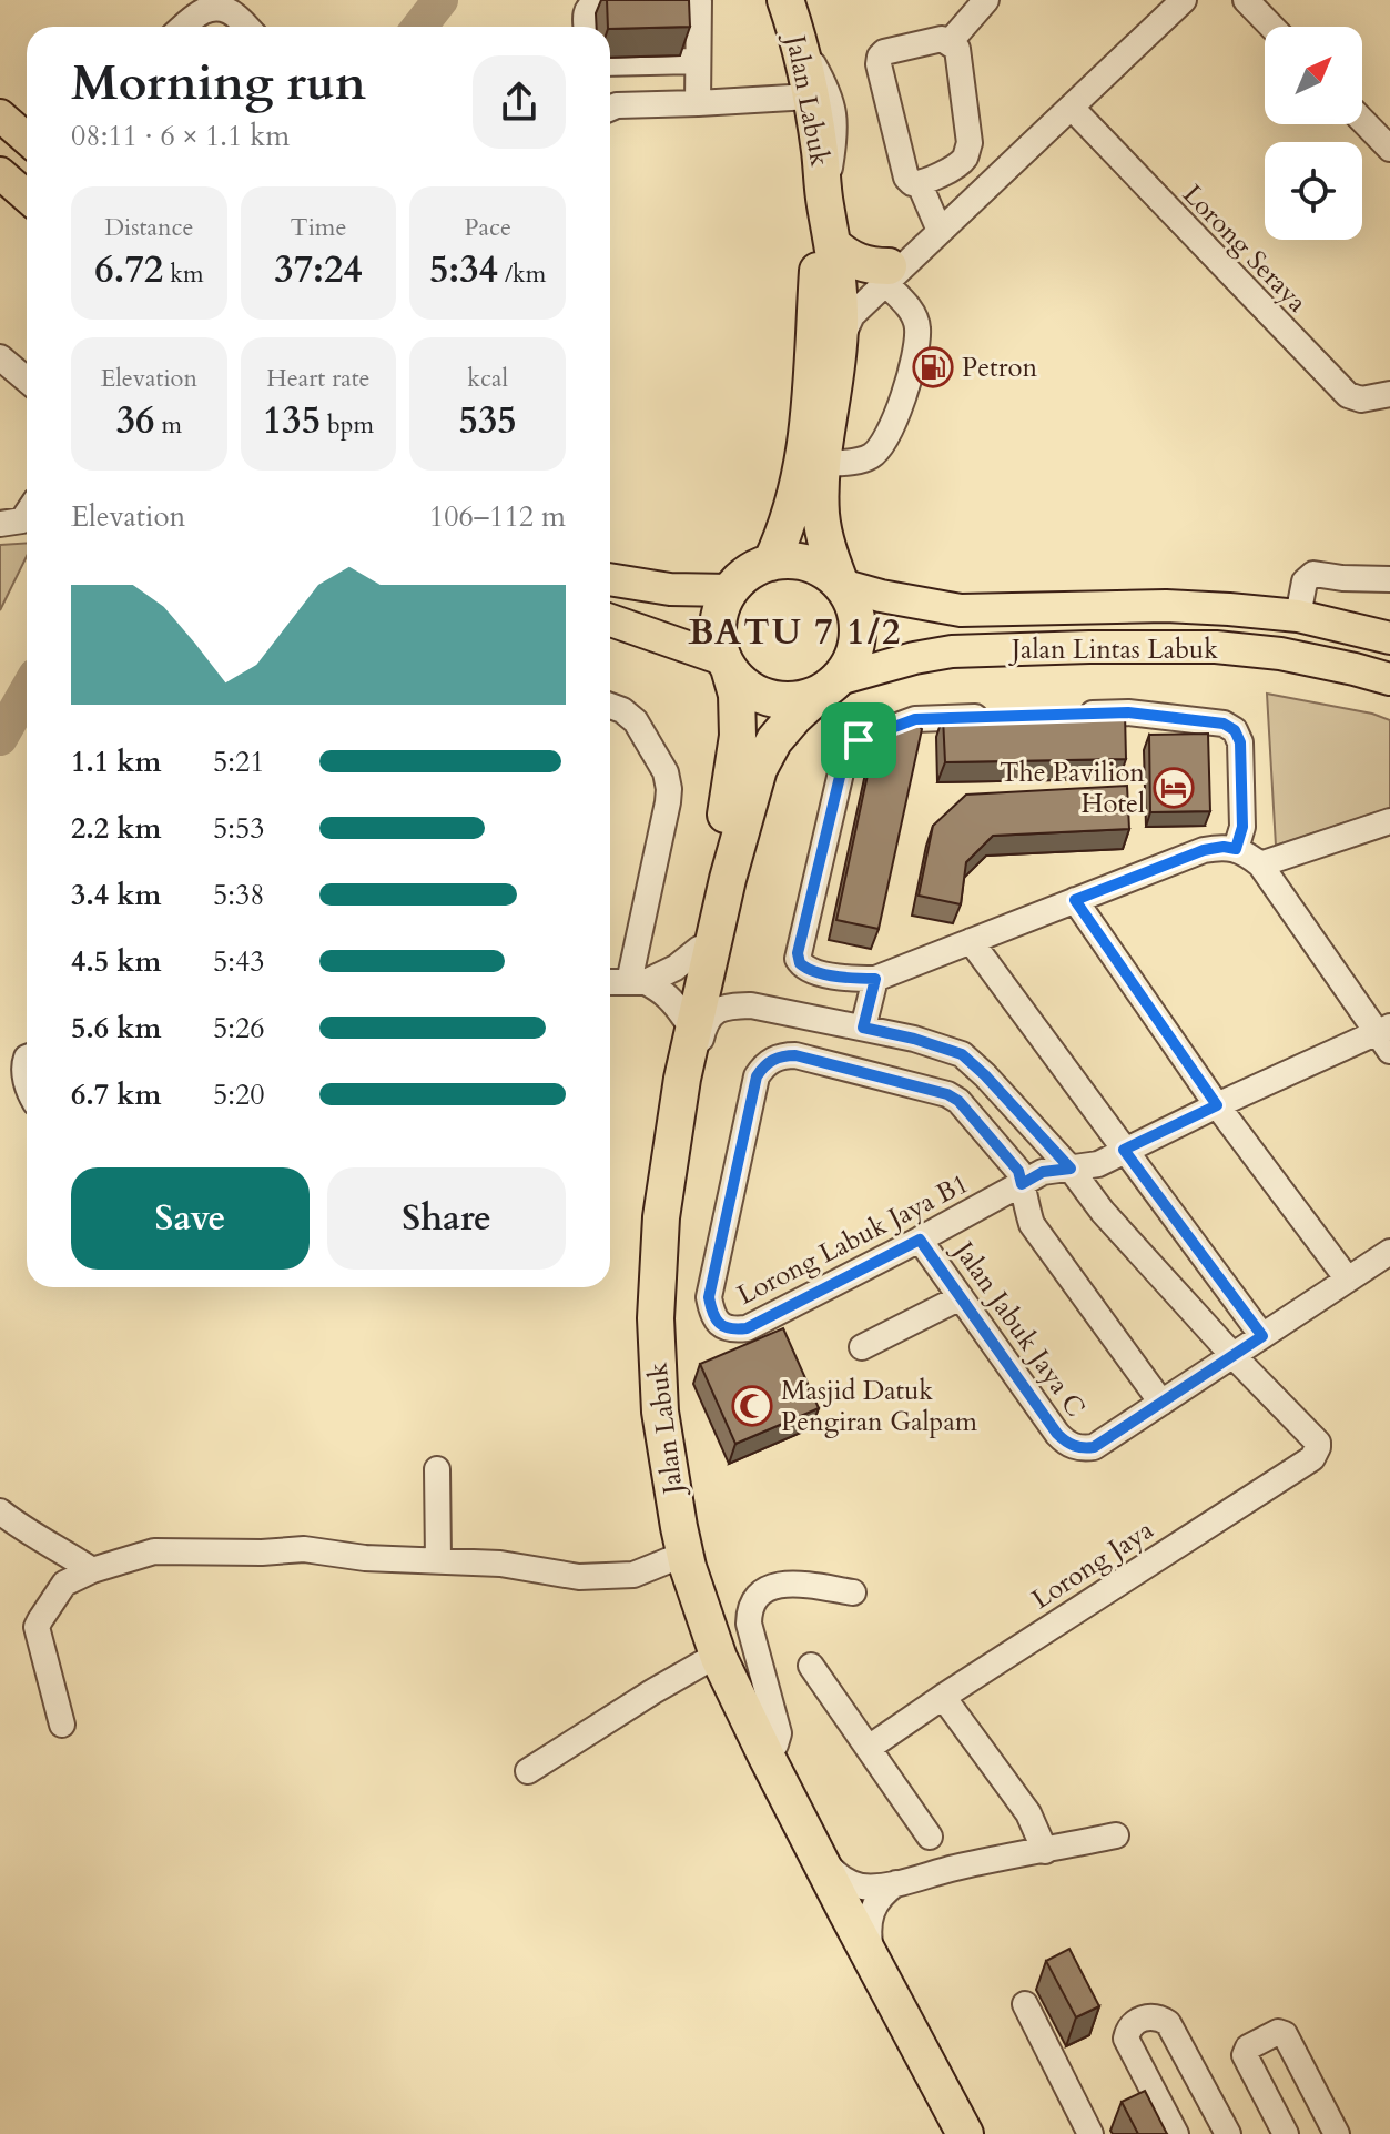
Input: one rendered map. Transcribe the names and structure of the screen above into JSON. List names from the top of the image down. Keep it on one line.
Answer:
{"streets":{"highway":["Jalan Labuk"],"main road":["Jalan Lintas Labuk"],"street":["Lorong Seraya","Lorong Labuk Jaya B1","Jalan Jabuk Jaya C","Lorong Jaya"]},"crossings":[["Jalan Labuk","Jalan Lintas Labuk"],["Lorong Labuk Jaya B1","Jalan Jabuk Jaya C"]],"districts":["BATU 7 1/2"],"places":{"fuel station":["Petron"],"hotel":["The Pavilion Hotel"],"mosque":["Masjid Datuk Pengiran Galpam"]},"north":"top right","page":{"heading":["Morning run","08:11 · 6 × 1.1 km"],"stats":[["Distance","6.72 km"],["Time","37:24"],["Pace","5:34 /km"],["Elevation","36 m"],["Heart rate","135 bpm"],["kcal","535"]],"chart":["Elevation","106–112 m"],"list":[{"name":"1.1 km","note":"5:21"},{"name":"2.2 km","note":"5:53"},{"name":"3.4 km","note":"5:38"},{"name":"4.5 km","note":"5:43"},{"name":"5.6 km","note":"5:26"},{"name":"6.7 km","note":"5:20"}],"buttons":["Save","Share"]}}
